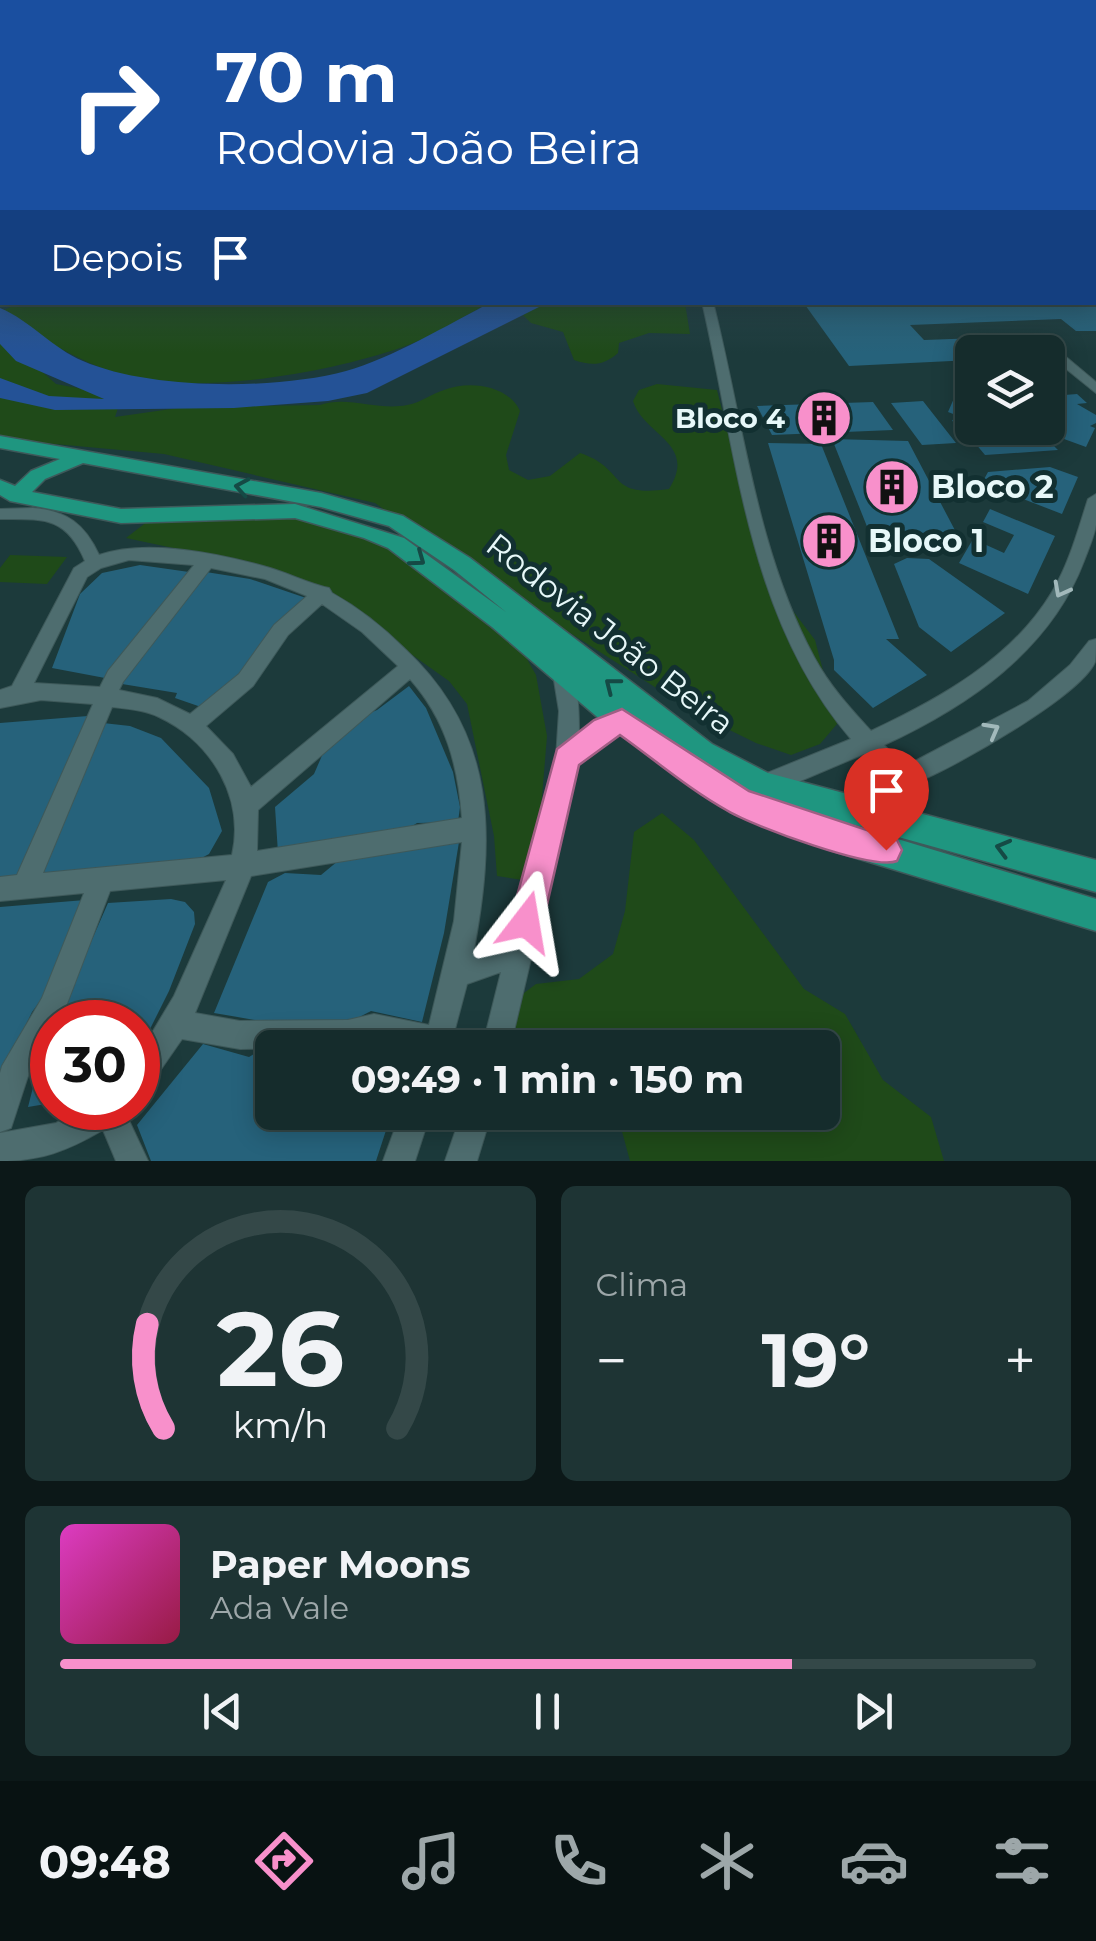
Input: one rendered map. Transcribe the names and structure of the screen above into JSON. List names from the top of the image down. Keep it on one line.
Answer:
{"streets":{"main road":["Rodovia João Beira"]},"places":{"building":["Bloco 4","Bloco 2","Bloco 1"]},"page":{"turn":["70 m","Rodovia João Beira"],"then":"Depois","limit":"30","trip":"09:49 · 1 min · 150 m","tile":"Clima","heat":["−","19°","+"],"song":["Paper Moons","Ada Vale"],"tabs":"09:48","gauge":["26","km/h"]}}
